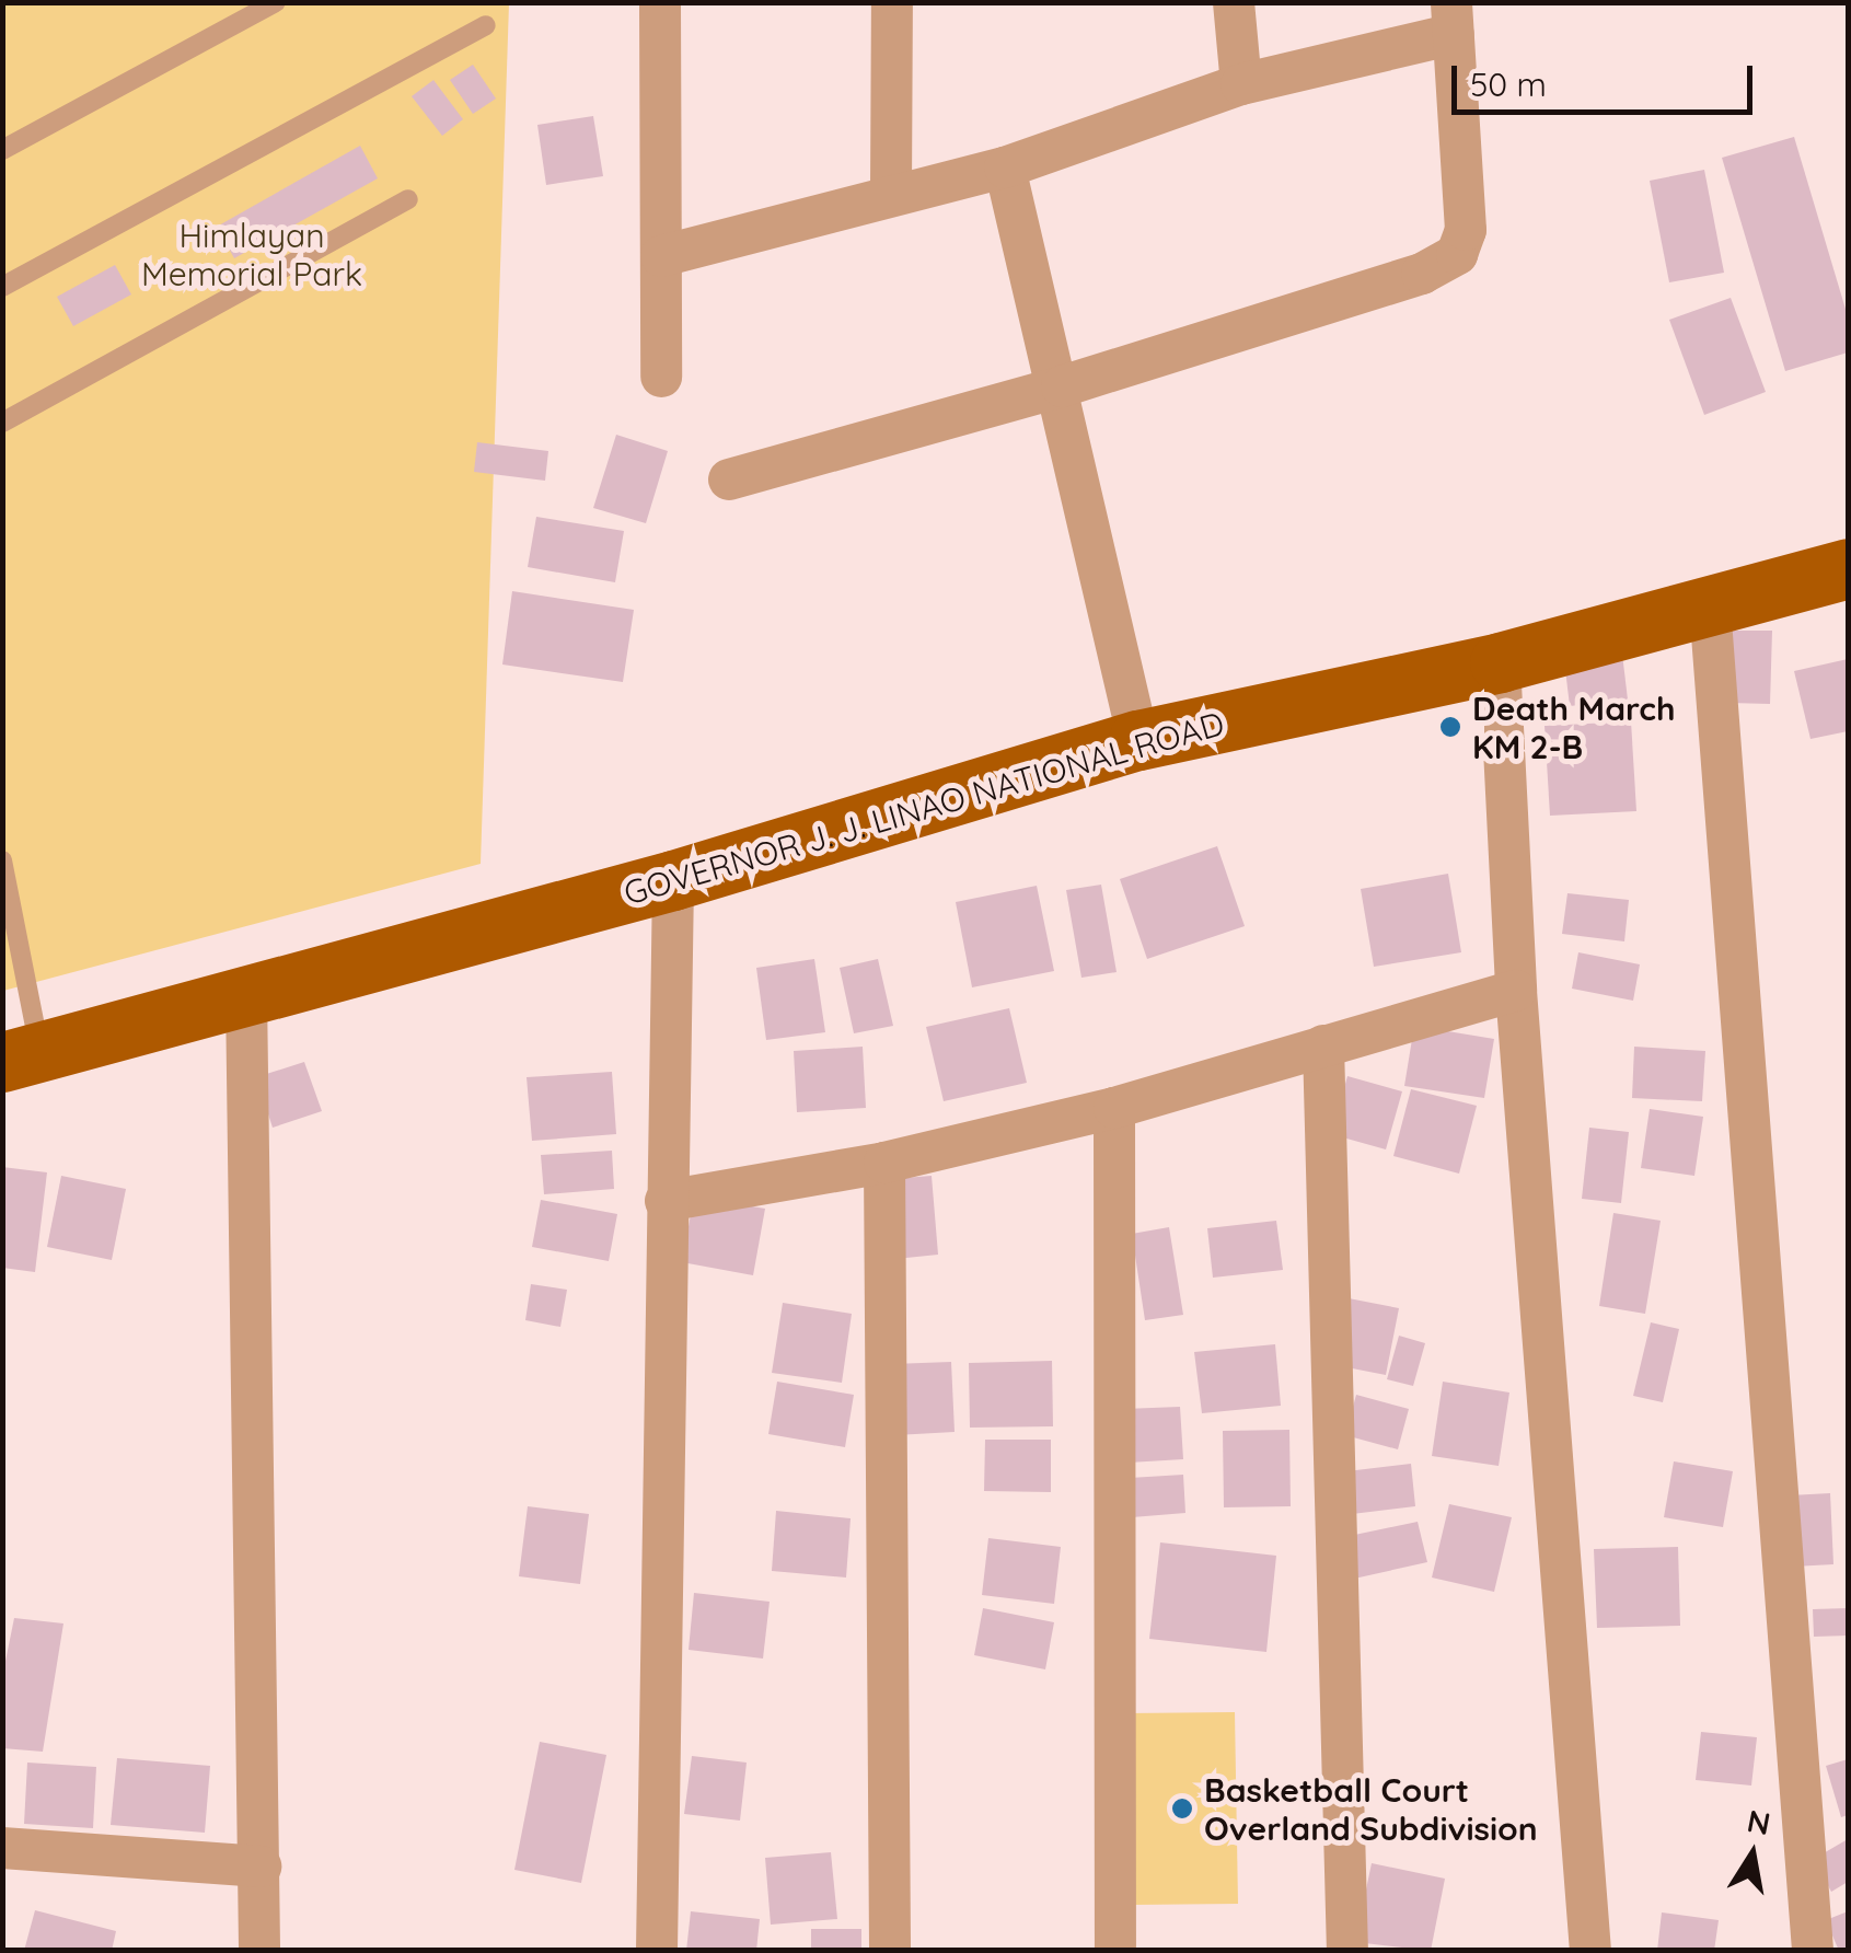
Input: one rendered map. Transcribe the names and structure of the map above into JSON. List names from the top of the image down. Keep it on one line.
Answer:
{"streets":{"main road":["GOVERNOR J. J. LINAO NATIONAL ROAD"]},"parks":["Himlayan Memorial Park"],"places":["Death March KM 2-B","Basketball Court Overland Subdivision"],"scale_bar":"50 m","north":"top"}
